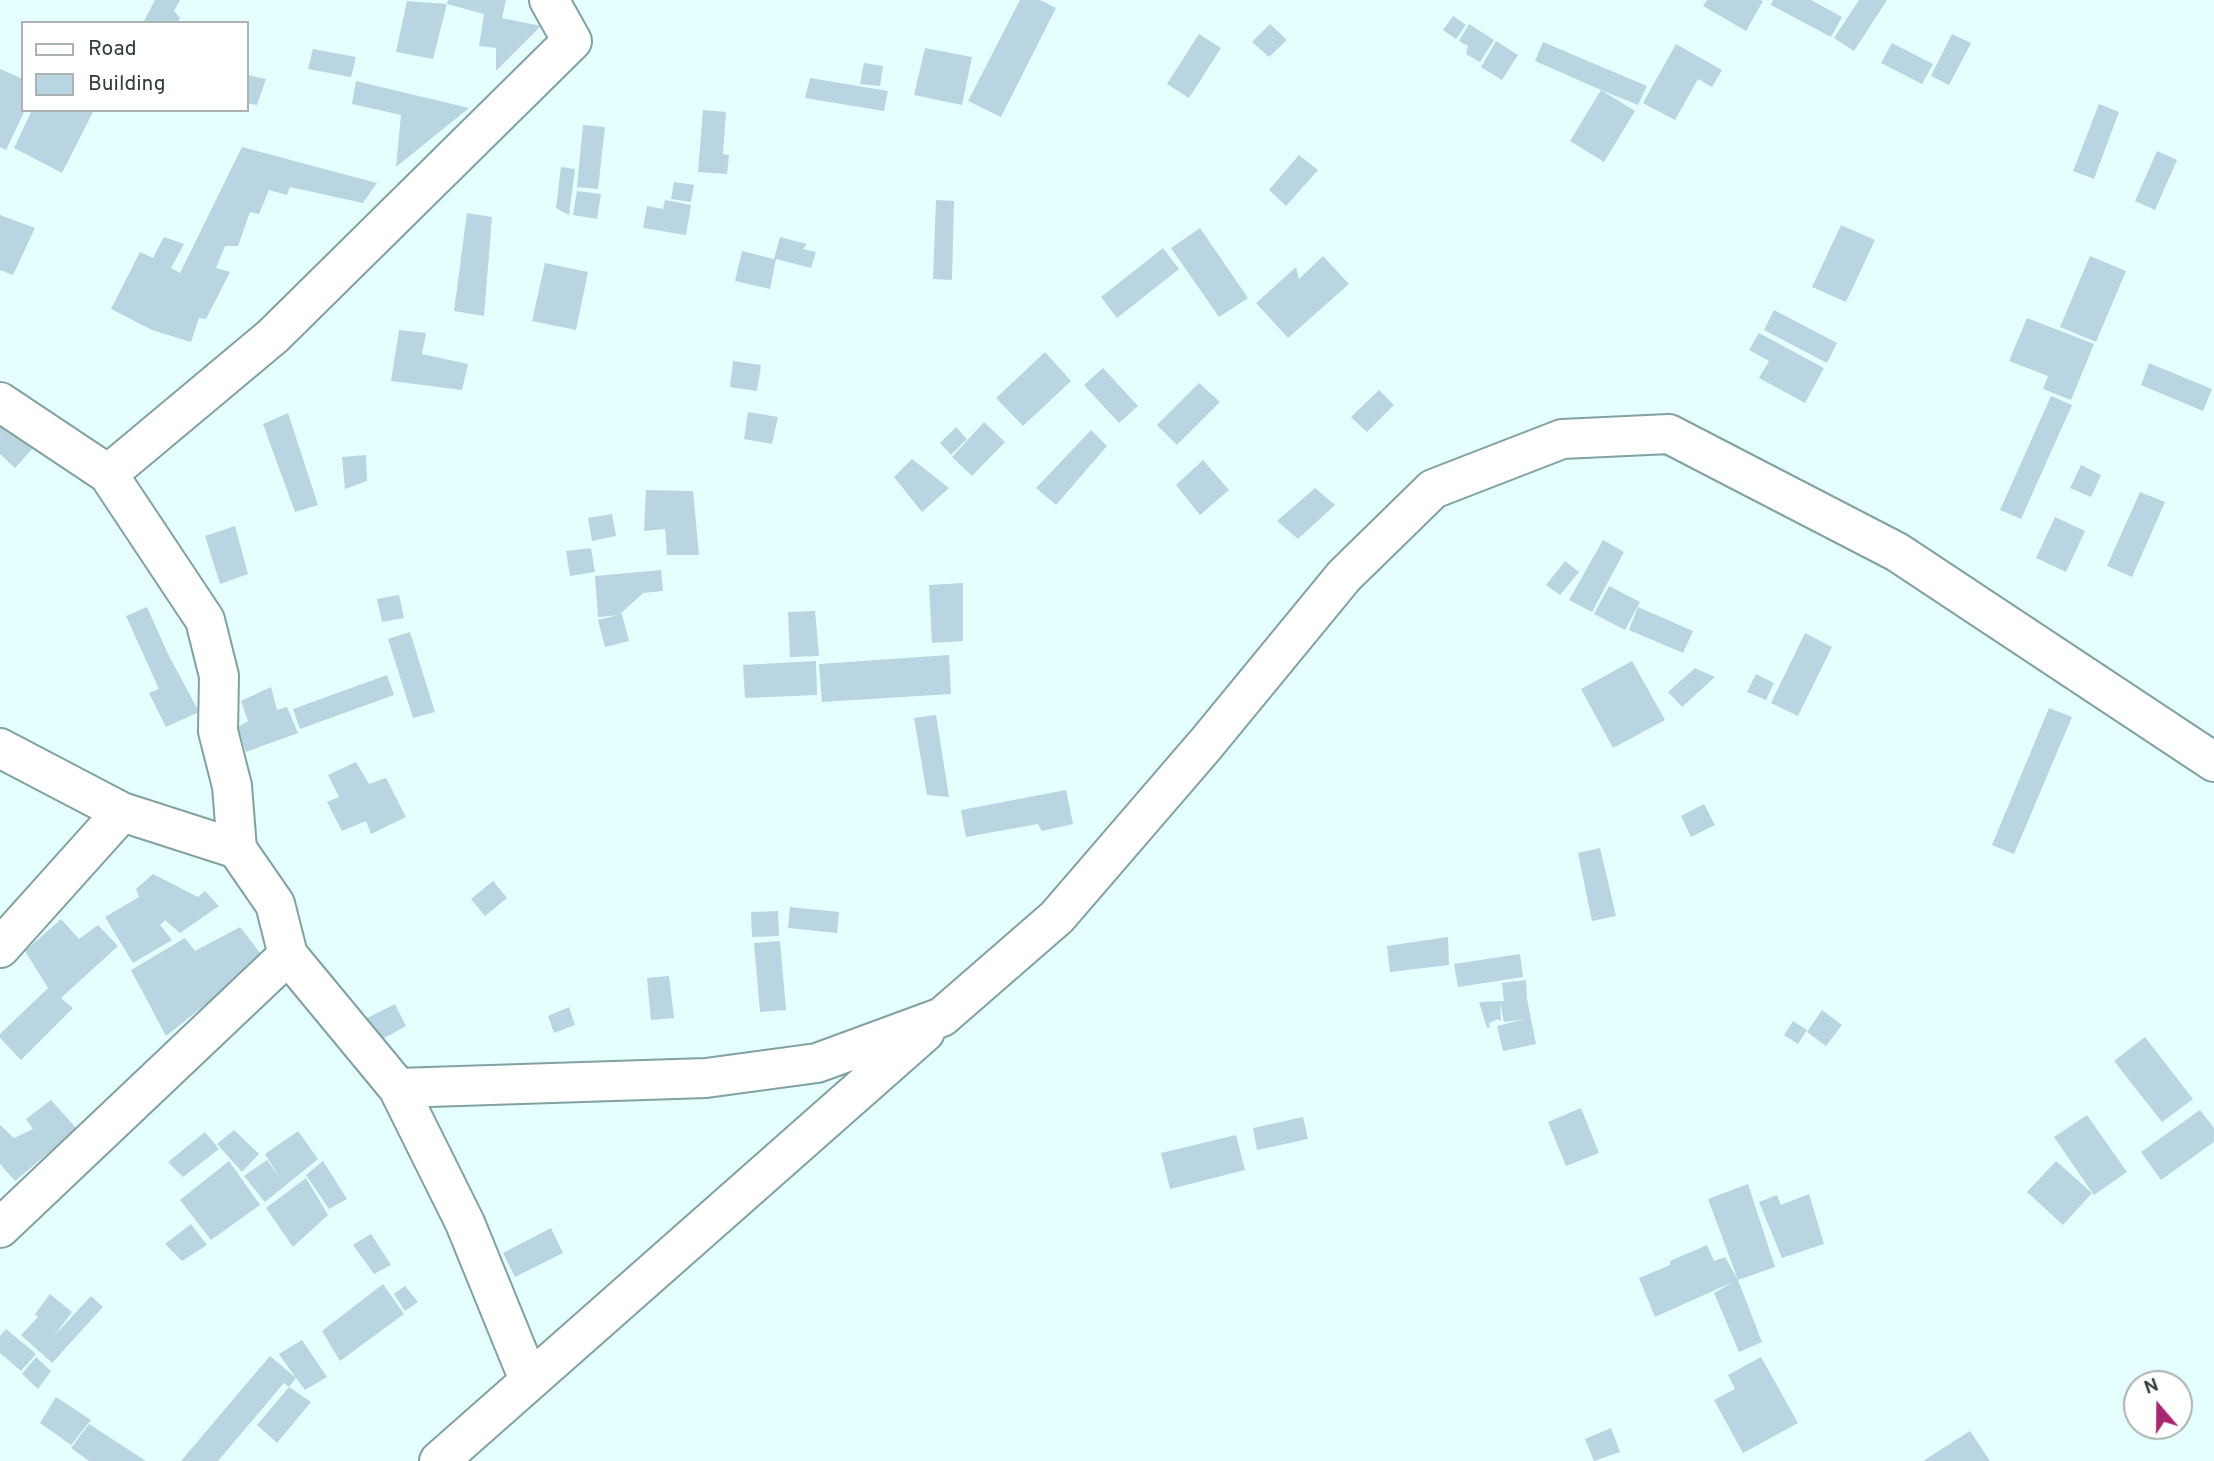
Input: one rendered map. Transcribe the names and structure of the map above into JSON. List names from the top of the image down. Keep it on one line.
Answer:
{"legend":["Road","Building"],"north":"top"}
